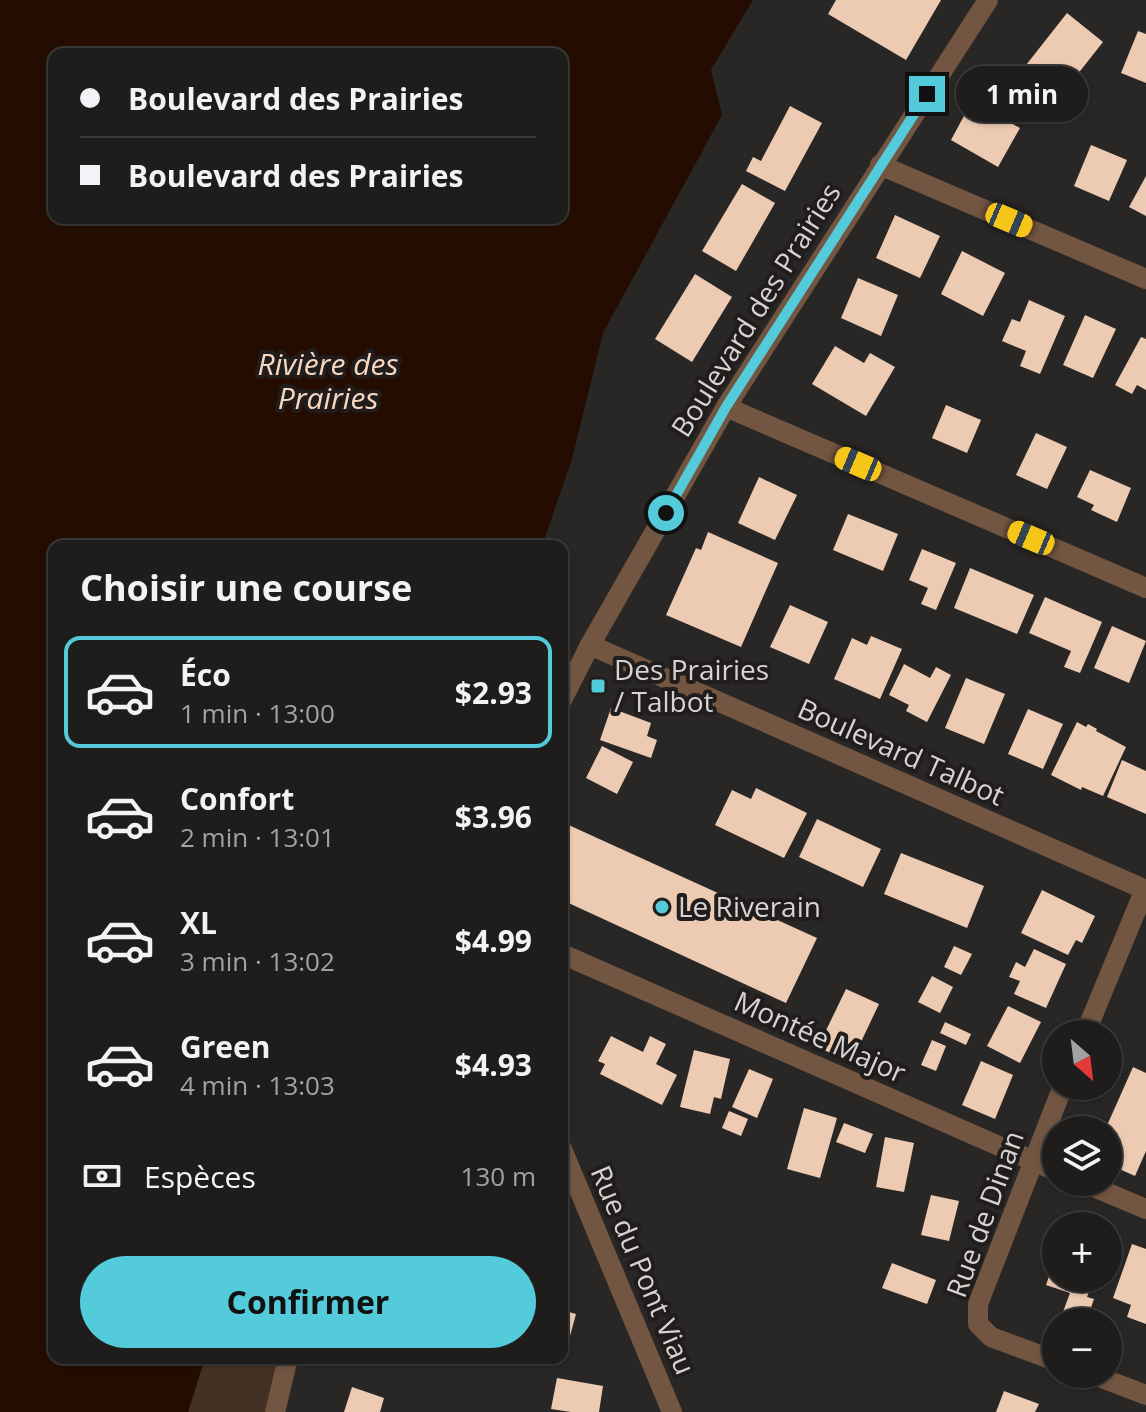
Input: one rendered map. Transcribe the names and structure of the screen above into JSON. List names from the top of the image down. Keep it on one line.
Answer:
{"streets":{"street":["Boulevard des Prairies","Boulevard Talbot","Montée Major","Rue de Dinan","Rue du Pont Viau"]},"crossings":[["Boulevard des Prairies","Boulevard Talbot"],["Montée Major","Rue de Dinan"]],"water":["Rivière des Prairies"],"places":{"transit":["Des Prairies / Talbot"],"other":["Le Riverain"]},"north":"bottom right","page":{"banner":["Boulevard des Prairies","Boulevard des Prairies"],"bubble":"1 min","heading":"Choisir une course","list":[{"name":"Éco","note":"1 min · 13:00","value":"$2.93"},{"name":"Confort","note":"2 min · 13:01","value":"$3.96"},{"name":"XL","note":"3 min · 13:02","value":"$4.99"},{"name":"Green","note":"4 min · 13:03","value":"$4.93"}],"map_buttons":["+","−"],"pay":["Espèces","130 m"],"buttons":"Confirmer"}}
